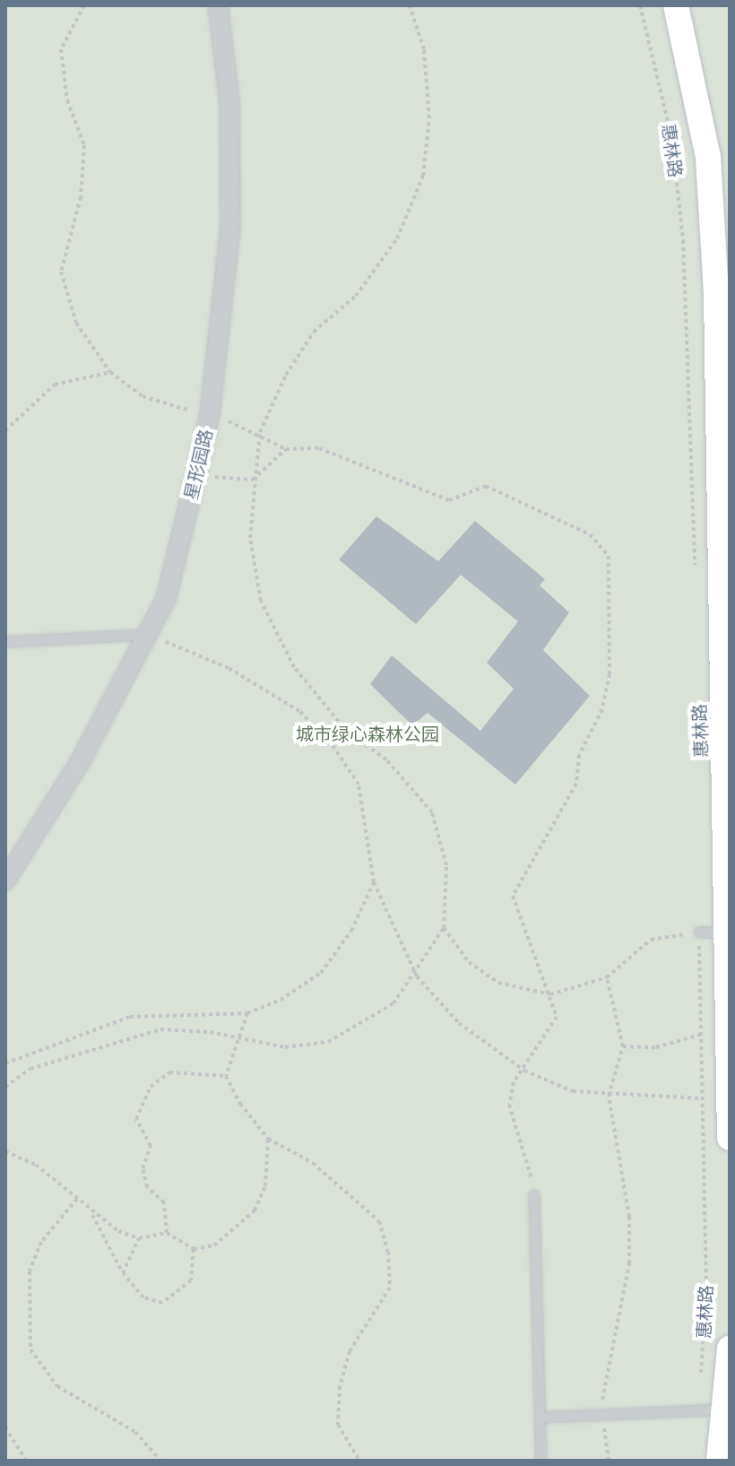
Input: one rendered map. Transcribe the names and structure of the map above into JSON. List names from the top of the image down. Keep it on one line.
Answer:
{"streets":{"main road":["惠林路"],"street":["星形园路"]},"parks":["城市绿心森林公园"]}
